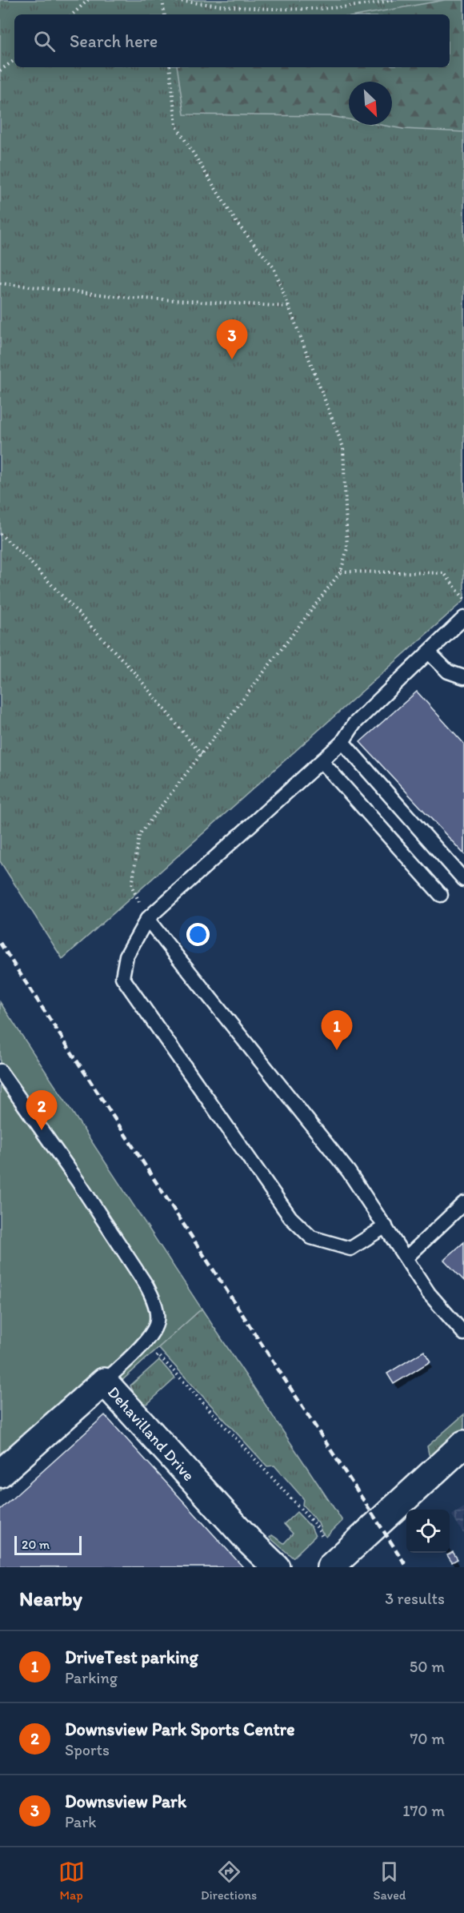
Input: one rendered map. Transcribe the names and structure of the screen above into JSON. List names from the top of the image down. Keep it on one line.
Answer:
{"streets":{"street":["Dehavilland Drive"]},"scale_bar":"20 m","north":"bottom right","page":{"search":"Search here","pins":["3","1","2"],"scale":"20 m","heading":["Nearby","3 results"],"list":[{"mark":"1","name":"DriveTest parking","note":"Parking","value":"50 m"},{"mark":"2","name":"Downsview Park Sports Centre","note":"Sports","value":"70 m"},{"mark":"3","name":"Downsview Park","note":"Park","value":"170 m"}],"nav":["Map","Directions","Saved"]}}
